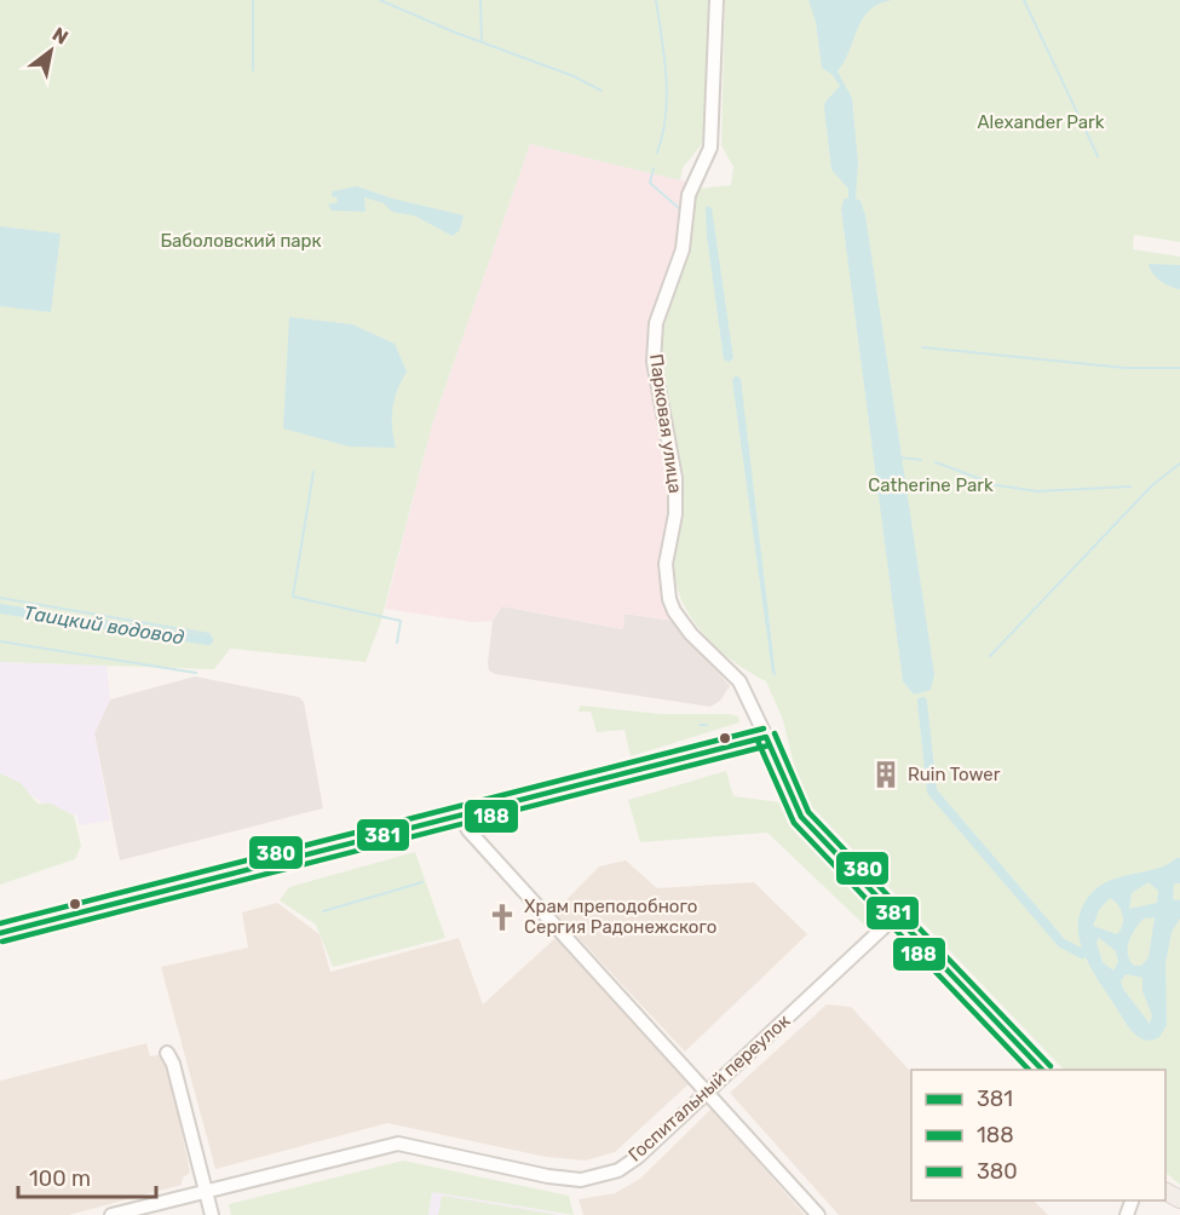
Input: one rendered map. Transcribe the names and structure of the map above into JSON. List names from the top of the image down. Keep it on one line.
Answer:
{"streets":{"main road":["Парковая улица"],"street":["Госпитальный переулок"]},"crossings":[["Парковая улица","Госпитальный переулок"]],"water":["Таицкий водовод"],"parks":["Alexander Park","Баболовский парк","Catherine Park"],"places":{"building":["Ruin Tower"],"church":["Храм преподобного Сергия Радонежского"]},"lines":["transit line 380","transit line 381","transit line 188"],"legend":["381","188","380"],"scale_bar":"100 m","north":"top right"}
